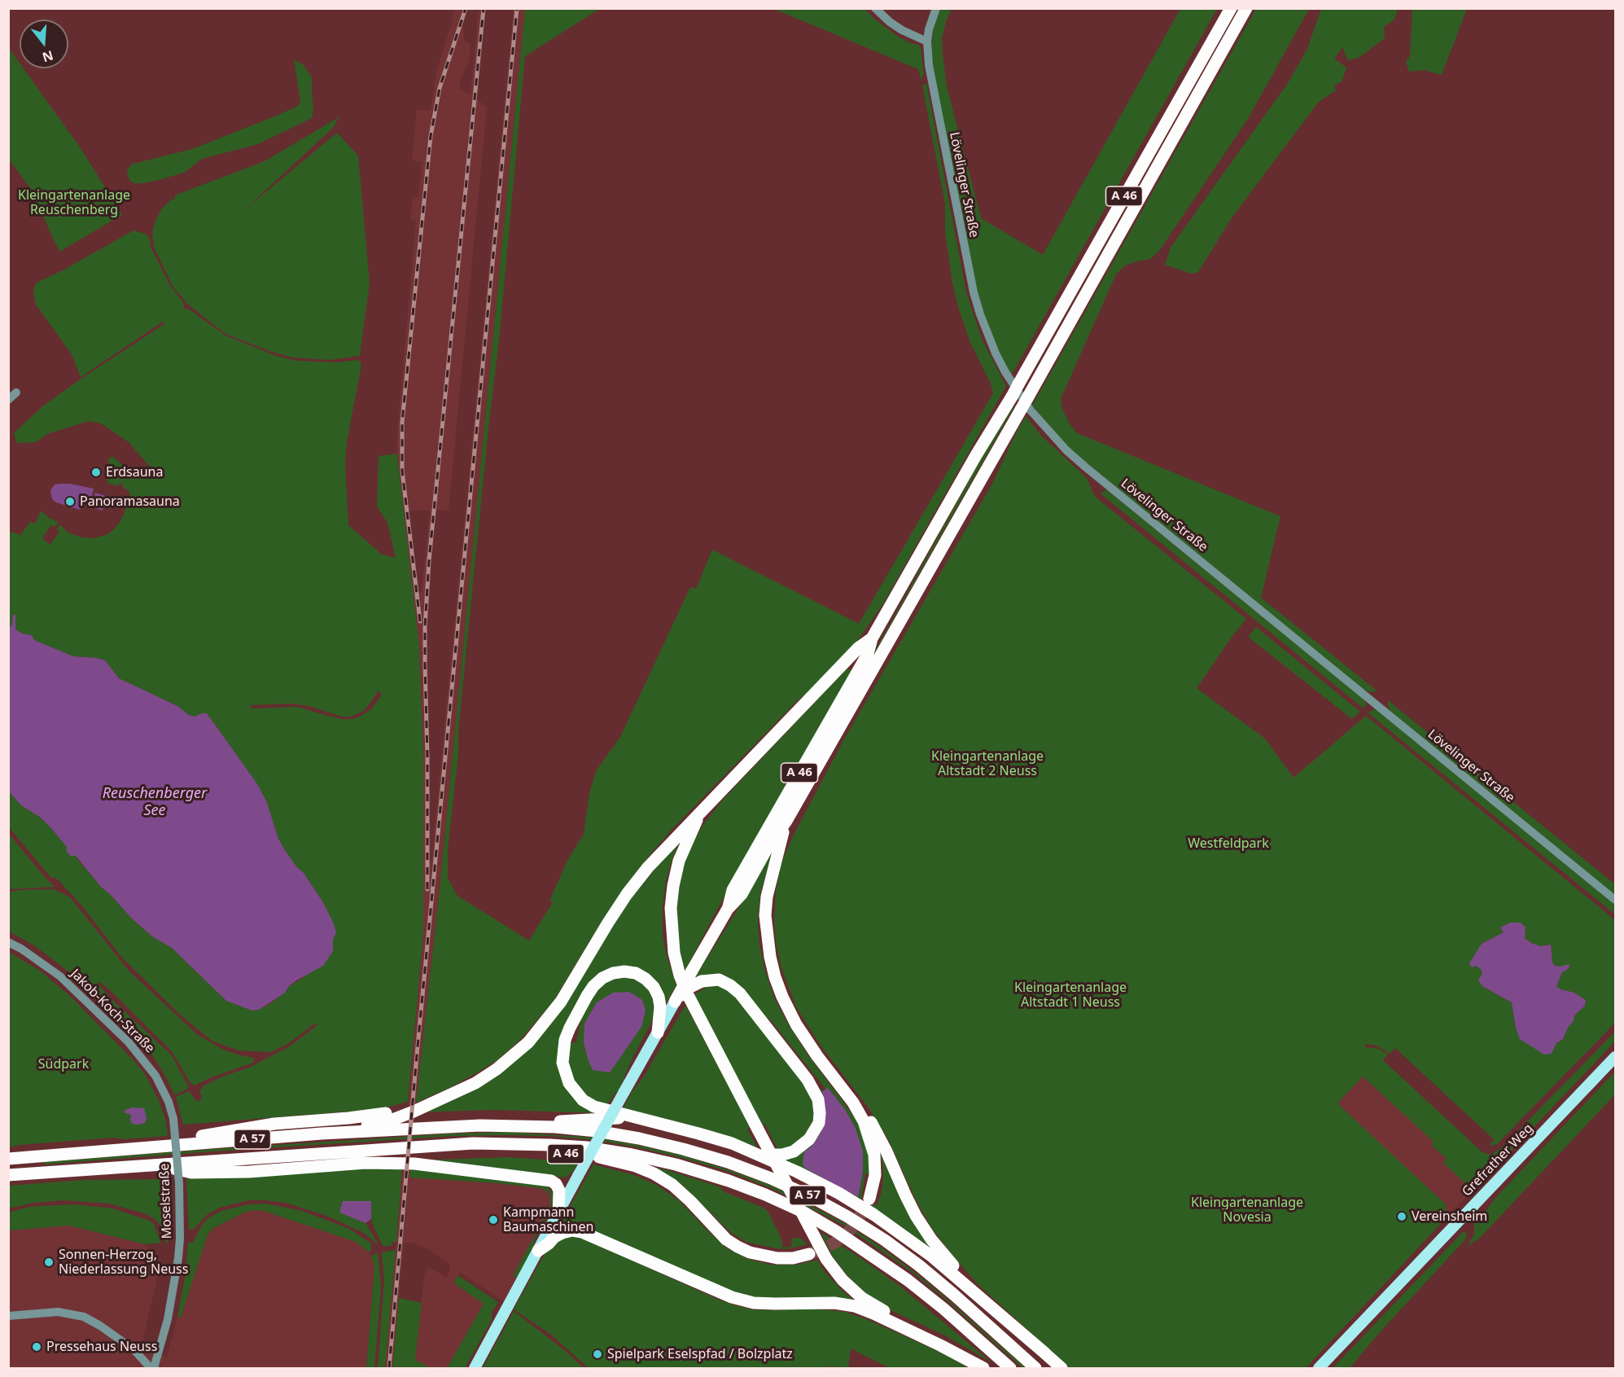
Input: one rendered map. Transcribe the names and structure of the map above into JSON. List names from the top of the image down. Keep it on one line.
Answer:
{"streets":{"highway":["A 46","A 57"],"main road":["Grefrather Weg"],"street":["Lövelinger Straße","Jakob-Koch-Straße","Moselstraße"]},"crossings":[["A 46","A 57"],["Jakob-Koch-Straße","Moselstraße"]],"water":["Reuschenberger See"],"parks":["Kleingartenanlage Reuschenberg","Kleingartenanlage Altstadt 2 Neuss","Westfeldpark","Kleingartenanlage Altstadt 1 Neuss","Südpark","Kleingartenanlage Novesia"],"places":["Erdsauna","Panoramasauna","Vereinsheim","Kampmann Baumaschinen","Sonnen-Herzog, Niederlassung Neuss","Pressehaus Neuss","Spielpark Eselspfad / Bolzplatz"],"north":"bottom"}
